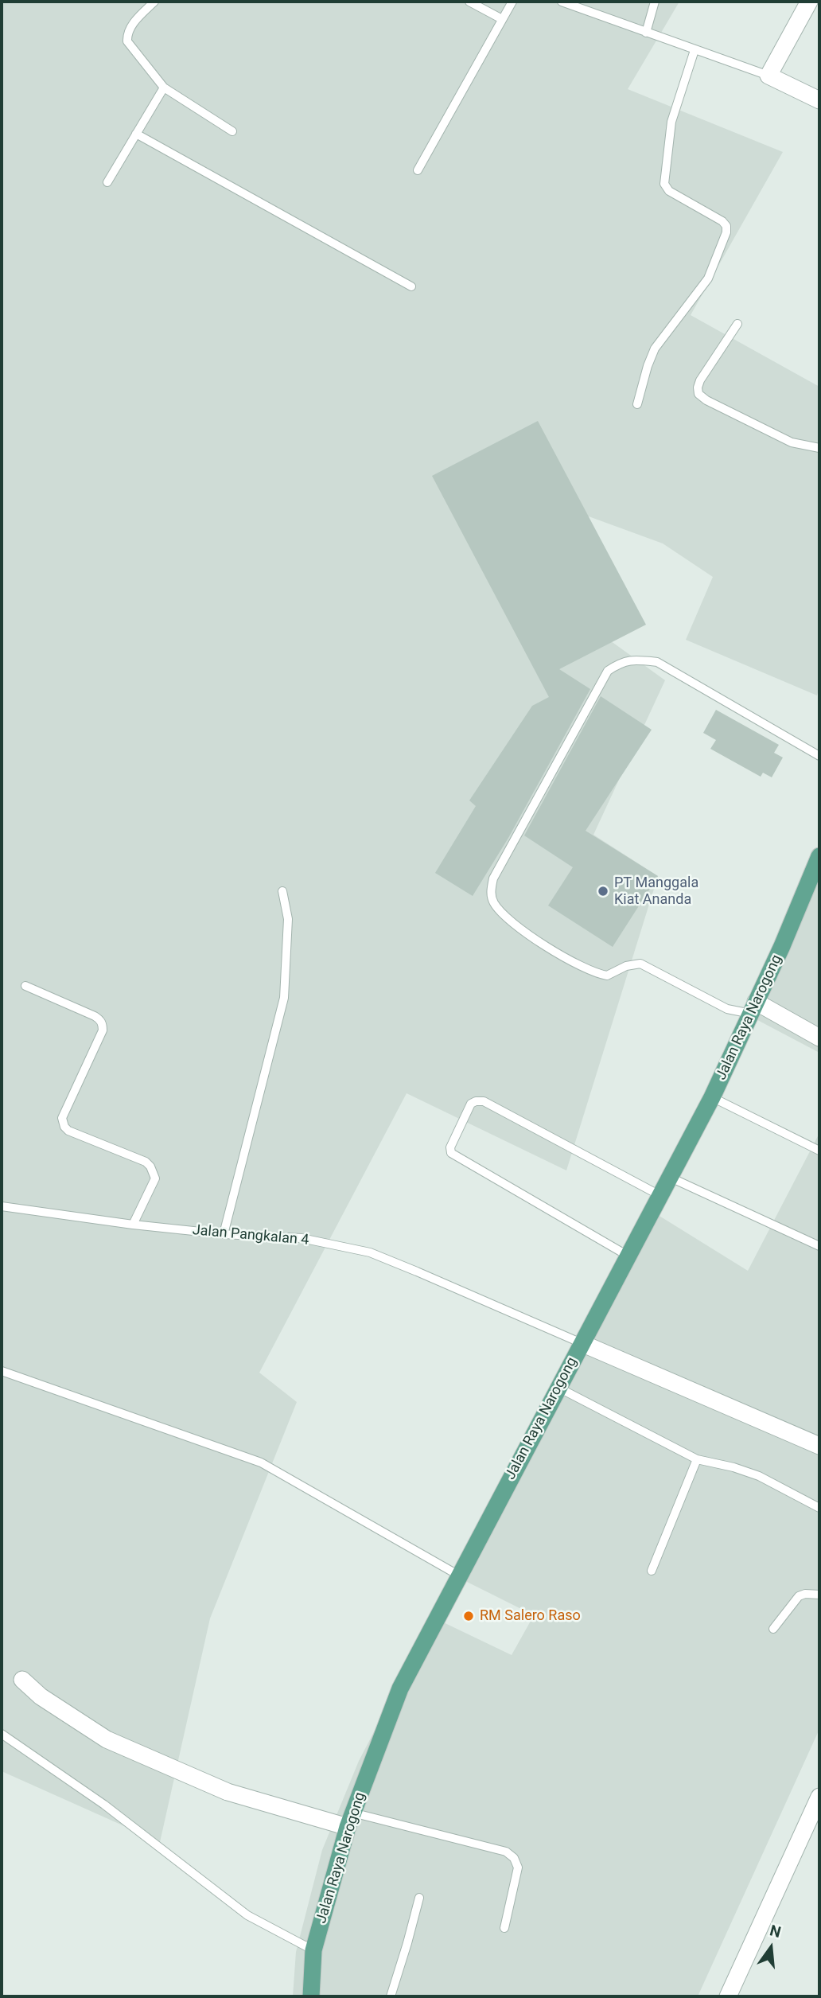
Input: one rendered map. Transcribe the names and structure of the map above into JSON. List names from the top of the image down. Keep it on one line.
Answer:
{"streets":{"main road":["Jalan Raya Narogong"],"lane":["Jalan Pangkalan 4"]},"crossings":[["Jalan Raya Narogong","Jalan Pangkalan 4"]],"places":["PT Manggala Kiat Ananda","RM Salero Raso"],"north":"top"}
